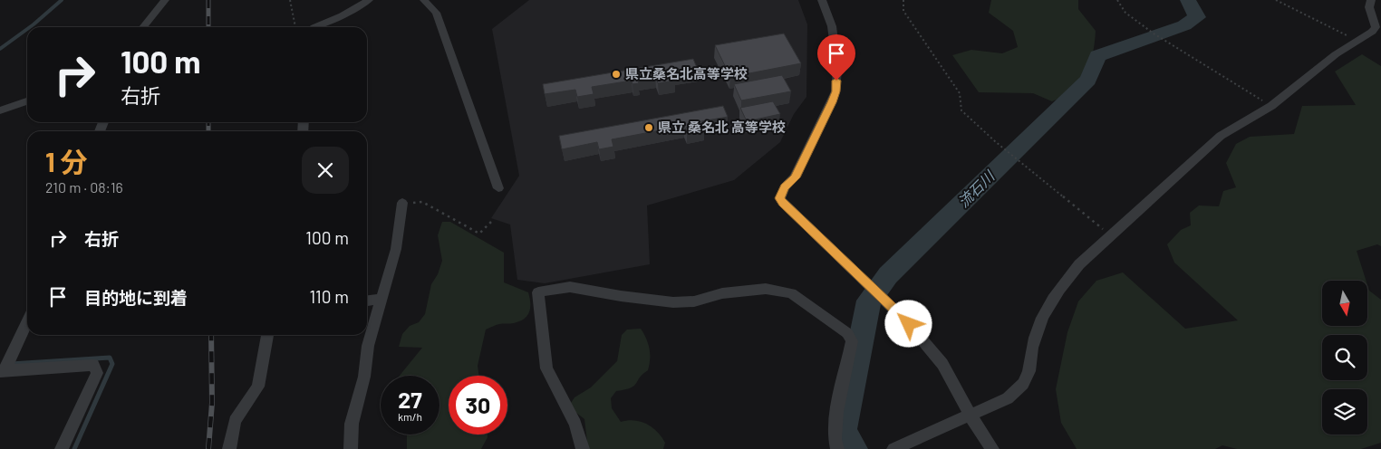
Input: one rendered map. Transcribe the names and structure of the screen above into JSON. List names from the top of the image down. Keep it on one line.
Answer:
{"water":["流石川"],"places":["県立桑名北高等学校","県立 桑名北 高等学校"],"north":"bottom","page":{"turn":["100 m","右折"],"heading":["1 分","210 m · 08:16"],"list":[{"name":"右折","value":"100 m"},{"name":"目的地に到着","value":"110 m"}],"speed":"27 km/h","limit":"30"}}
